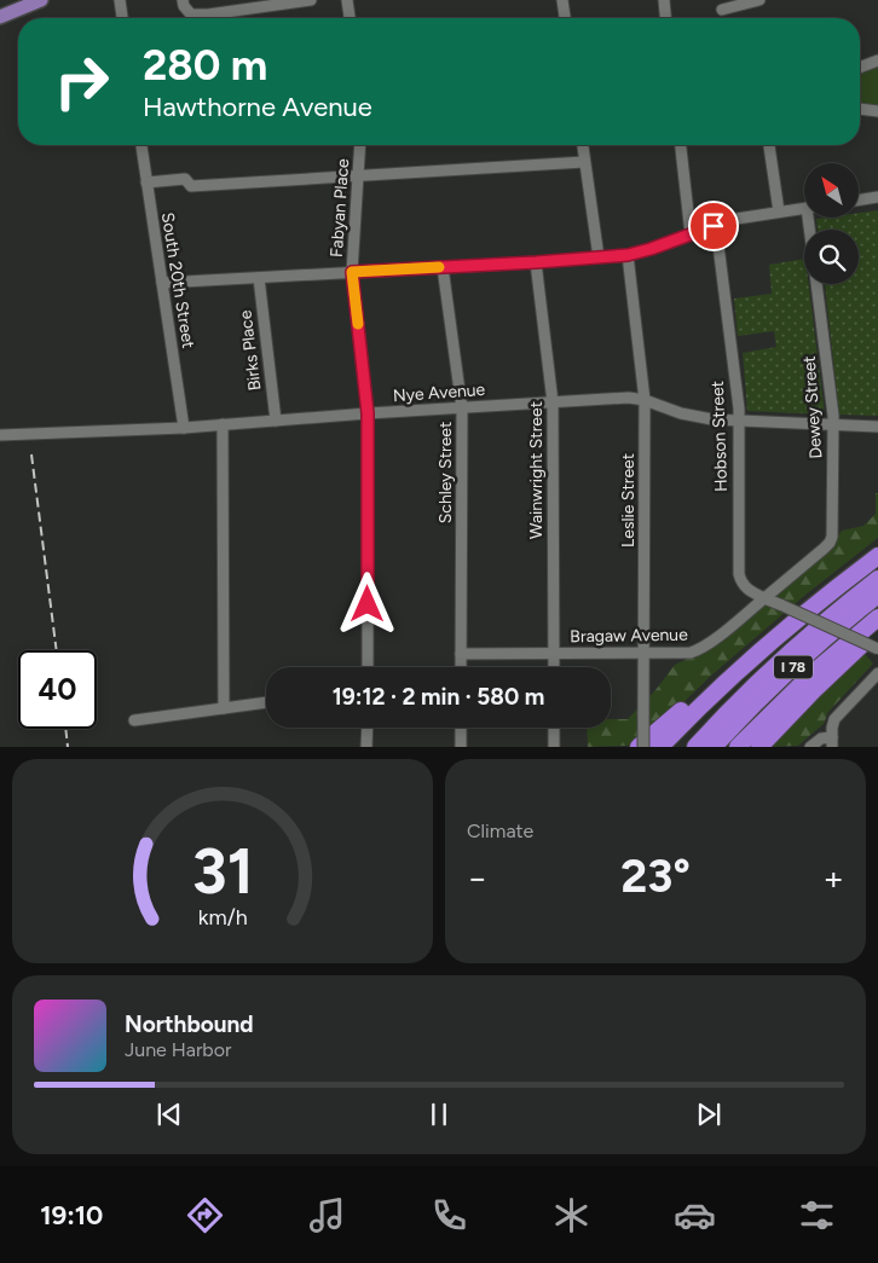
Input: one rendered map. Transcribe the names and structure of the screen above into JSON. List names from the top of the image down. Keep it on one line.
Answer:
{"streets":{"highway":["I 78"],"street":["Fabyan Place","South 20th Street","Birks Place","Nye Avenue","Dewey Street","Hobson Street","Wainwright Street","Schley Street","Leslie Street","Bragaw Avenue"]},"crossings":[["Fabyan Place","Nye Avenue"],["South 20th Street","Nye Avenue"],["Birks Place","Nye Avenue"],["Nye Avenue","Dewey Street"],["Nye Avenue","Hobson Street"],["Nye Avenue","Wainwright Street"],["Nye Avenue","Schley Street"],["Nye Avenue","Leslie Street"],["Dewey Street","Bragaw Avenue"],["Hobson Street","Bragaw Avenue"],["Wainwright Street","Bragaw Avenue"],["Schley Street","Bragaw Avenue"],["Leslie Street","Bragaw Avenue"]],"north":"top left","page":{"turn":["280 m","Hawthorne Avenue"],"limit":"40","trip":"19:12 · 2 min · 580 m","tile":"Climate","heat":["−","23°","+"],"song":["Northbound","June Harbor"],"tabs":"19:10","gauge":["31","km/h"]}}
